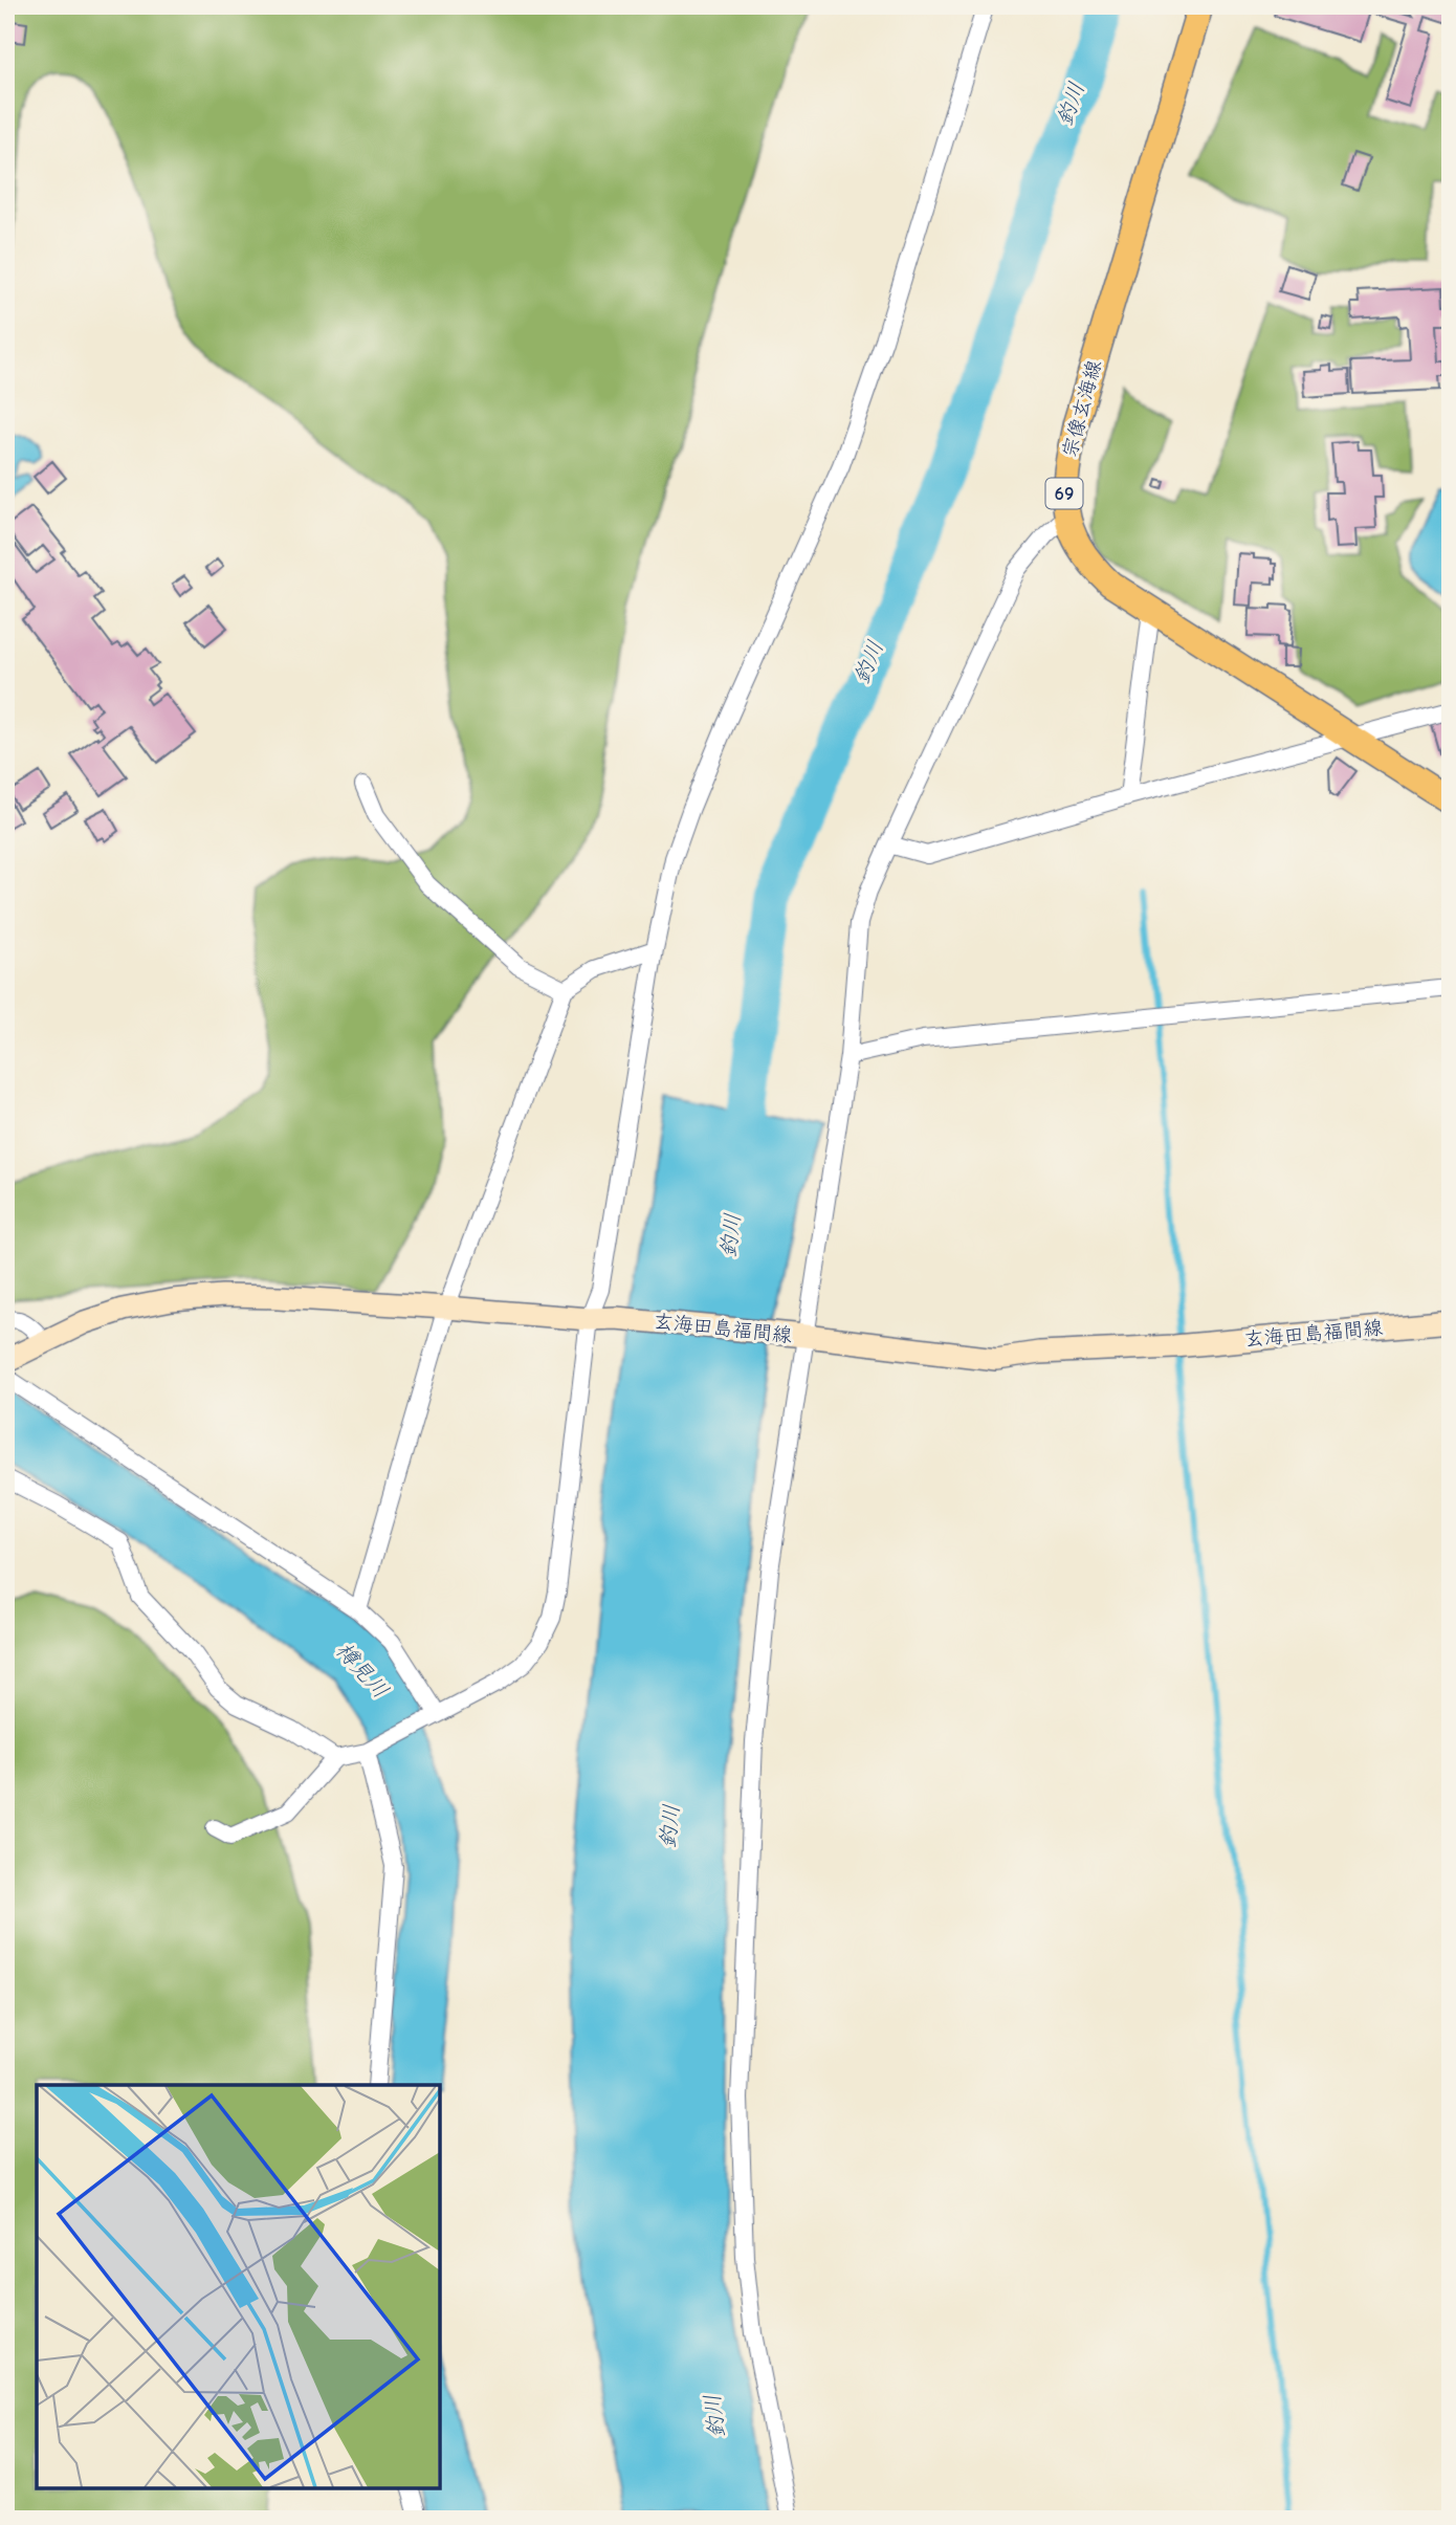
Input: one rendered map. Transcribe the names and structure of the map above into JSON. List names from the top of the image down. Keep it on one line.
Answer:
{"streets":{"main road":["宗像玄海線","69","玄海田島福間線"]},"water":["釣川","樽見川"]}
